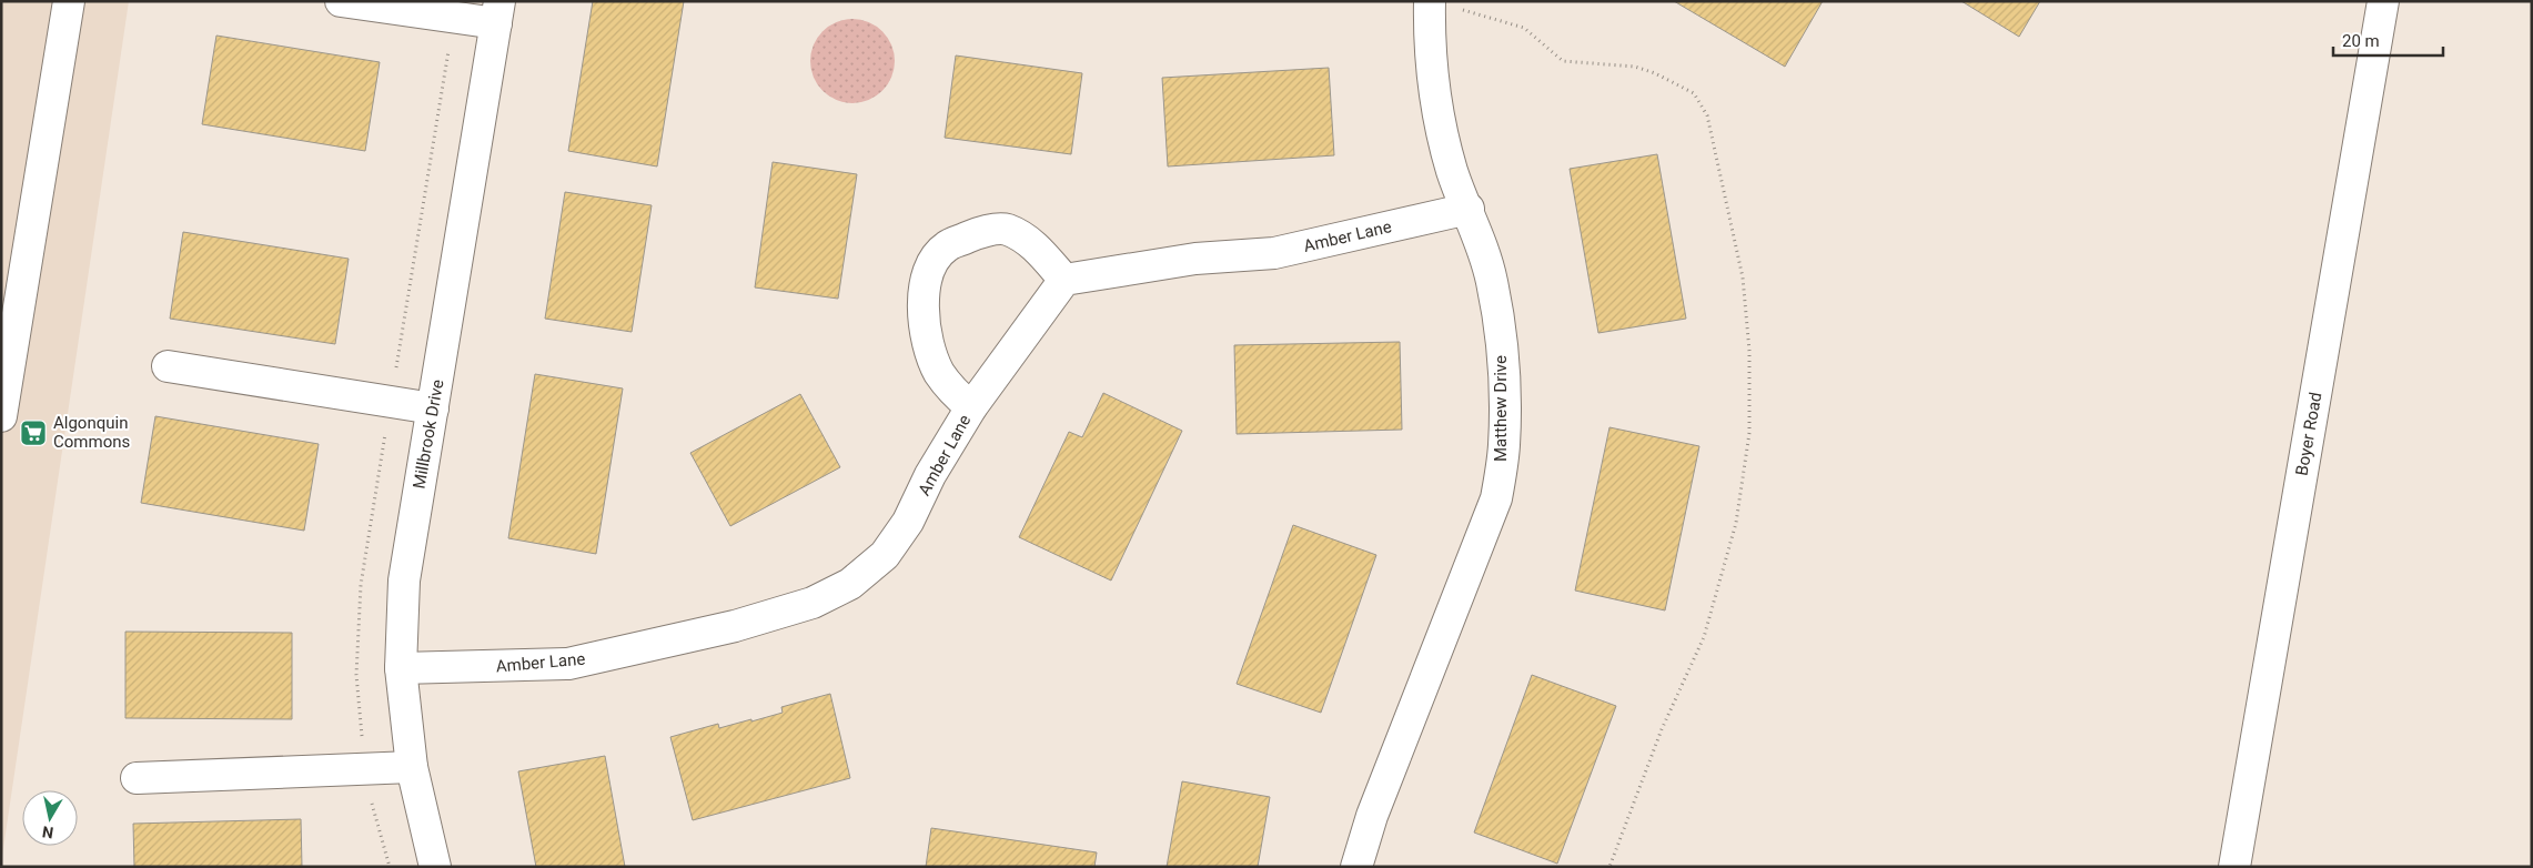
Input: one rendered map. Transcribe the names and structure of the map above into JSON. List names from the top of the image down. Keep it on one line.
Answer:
{"streets":{"street":["Amber Lane","Matthew Drive","Millbrook Drive","Boyer Road"]},"crossings":[["Amber Lane","Matthew Drive"],["Amber Lane","Millbrook Drive"]],"places":{"supermarket":["Algonquin Commons"]},"scale_bar":"20 m","north":"bottom"}
